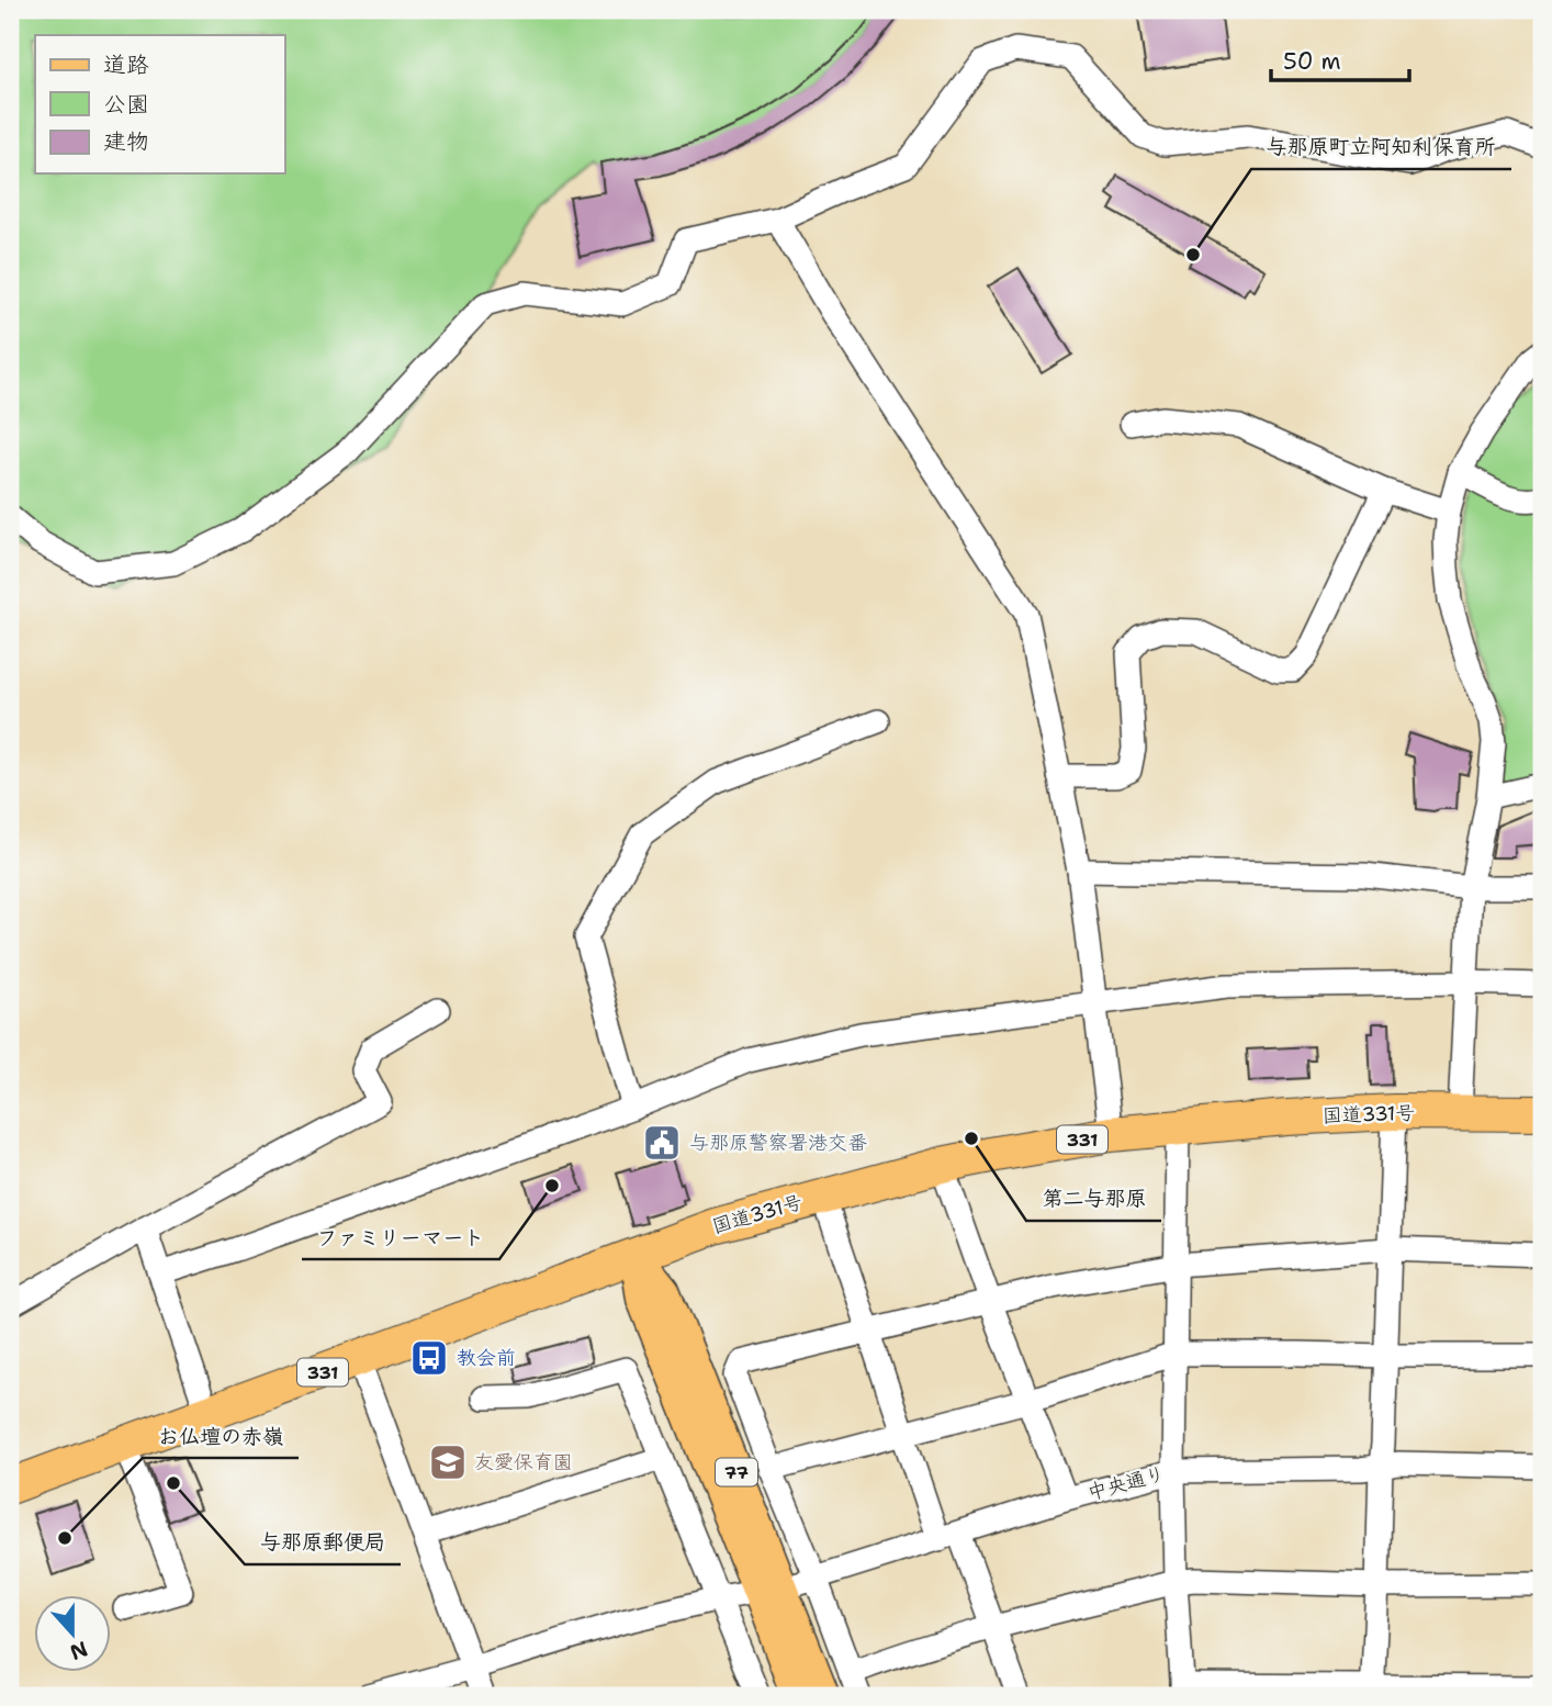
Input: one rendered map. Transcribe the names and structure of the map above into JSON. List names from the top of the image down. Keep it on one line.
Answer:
{"streets":{"highway":["国道331号","331"],"main road":["77"],"street":["中央通り"]},"crossings":[["国道331号","77"],["77","中央通り"]],"places":{"other":["与那原町立阿知利保育所","第二与那原","ファミリーマート","与那原郵便局","お仏壇の赤嶺"],"public building":["与那原警察署港交番"],"bus stop":["教会前"],"school or university":["友愛保育園"]},"legend":["道路","公園","建物"],"scale_bar":"50 m","north":"bottom"}
